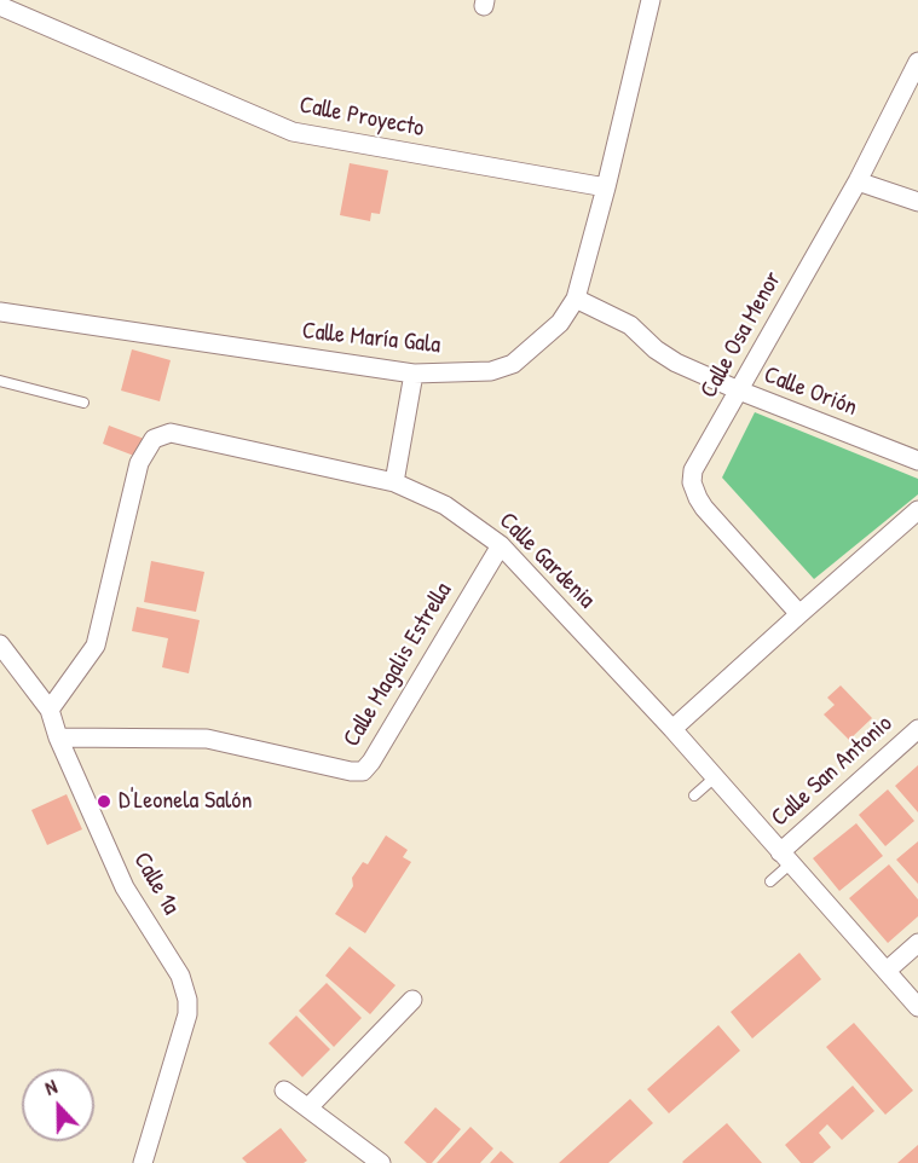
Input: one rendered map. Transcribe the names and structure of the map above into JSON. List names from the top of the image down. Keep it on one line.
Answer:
{"streets":{"street":["Calle Proyecto","Calle Osa Menor","Calle María Gala","Calle Orión","Calle Gardenia","Calle Magalis Estrella","Calle San Antonio","Calle 1a"]},"crossings":[["Calle Proyecto","Calle María Gala"],["Calle Osa Menor","Calle Orión"],["Calle María Gala","Calle Orión"],["Calle Gardenia","Calle Magalis Estrella"],["Calle Gardenia","Calle San Antonio"],["Calle Gardenia","Calle 1a"],["Calle Magalis Estrella","Calle 1a"]],"places":["D'Leonela Salón"],"north":"top"}
